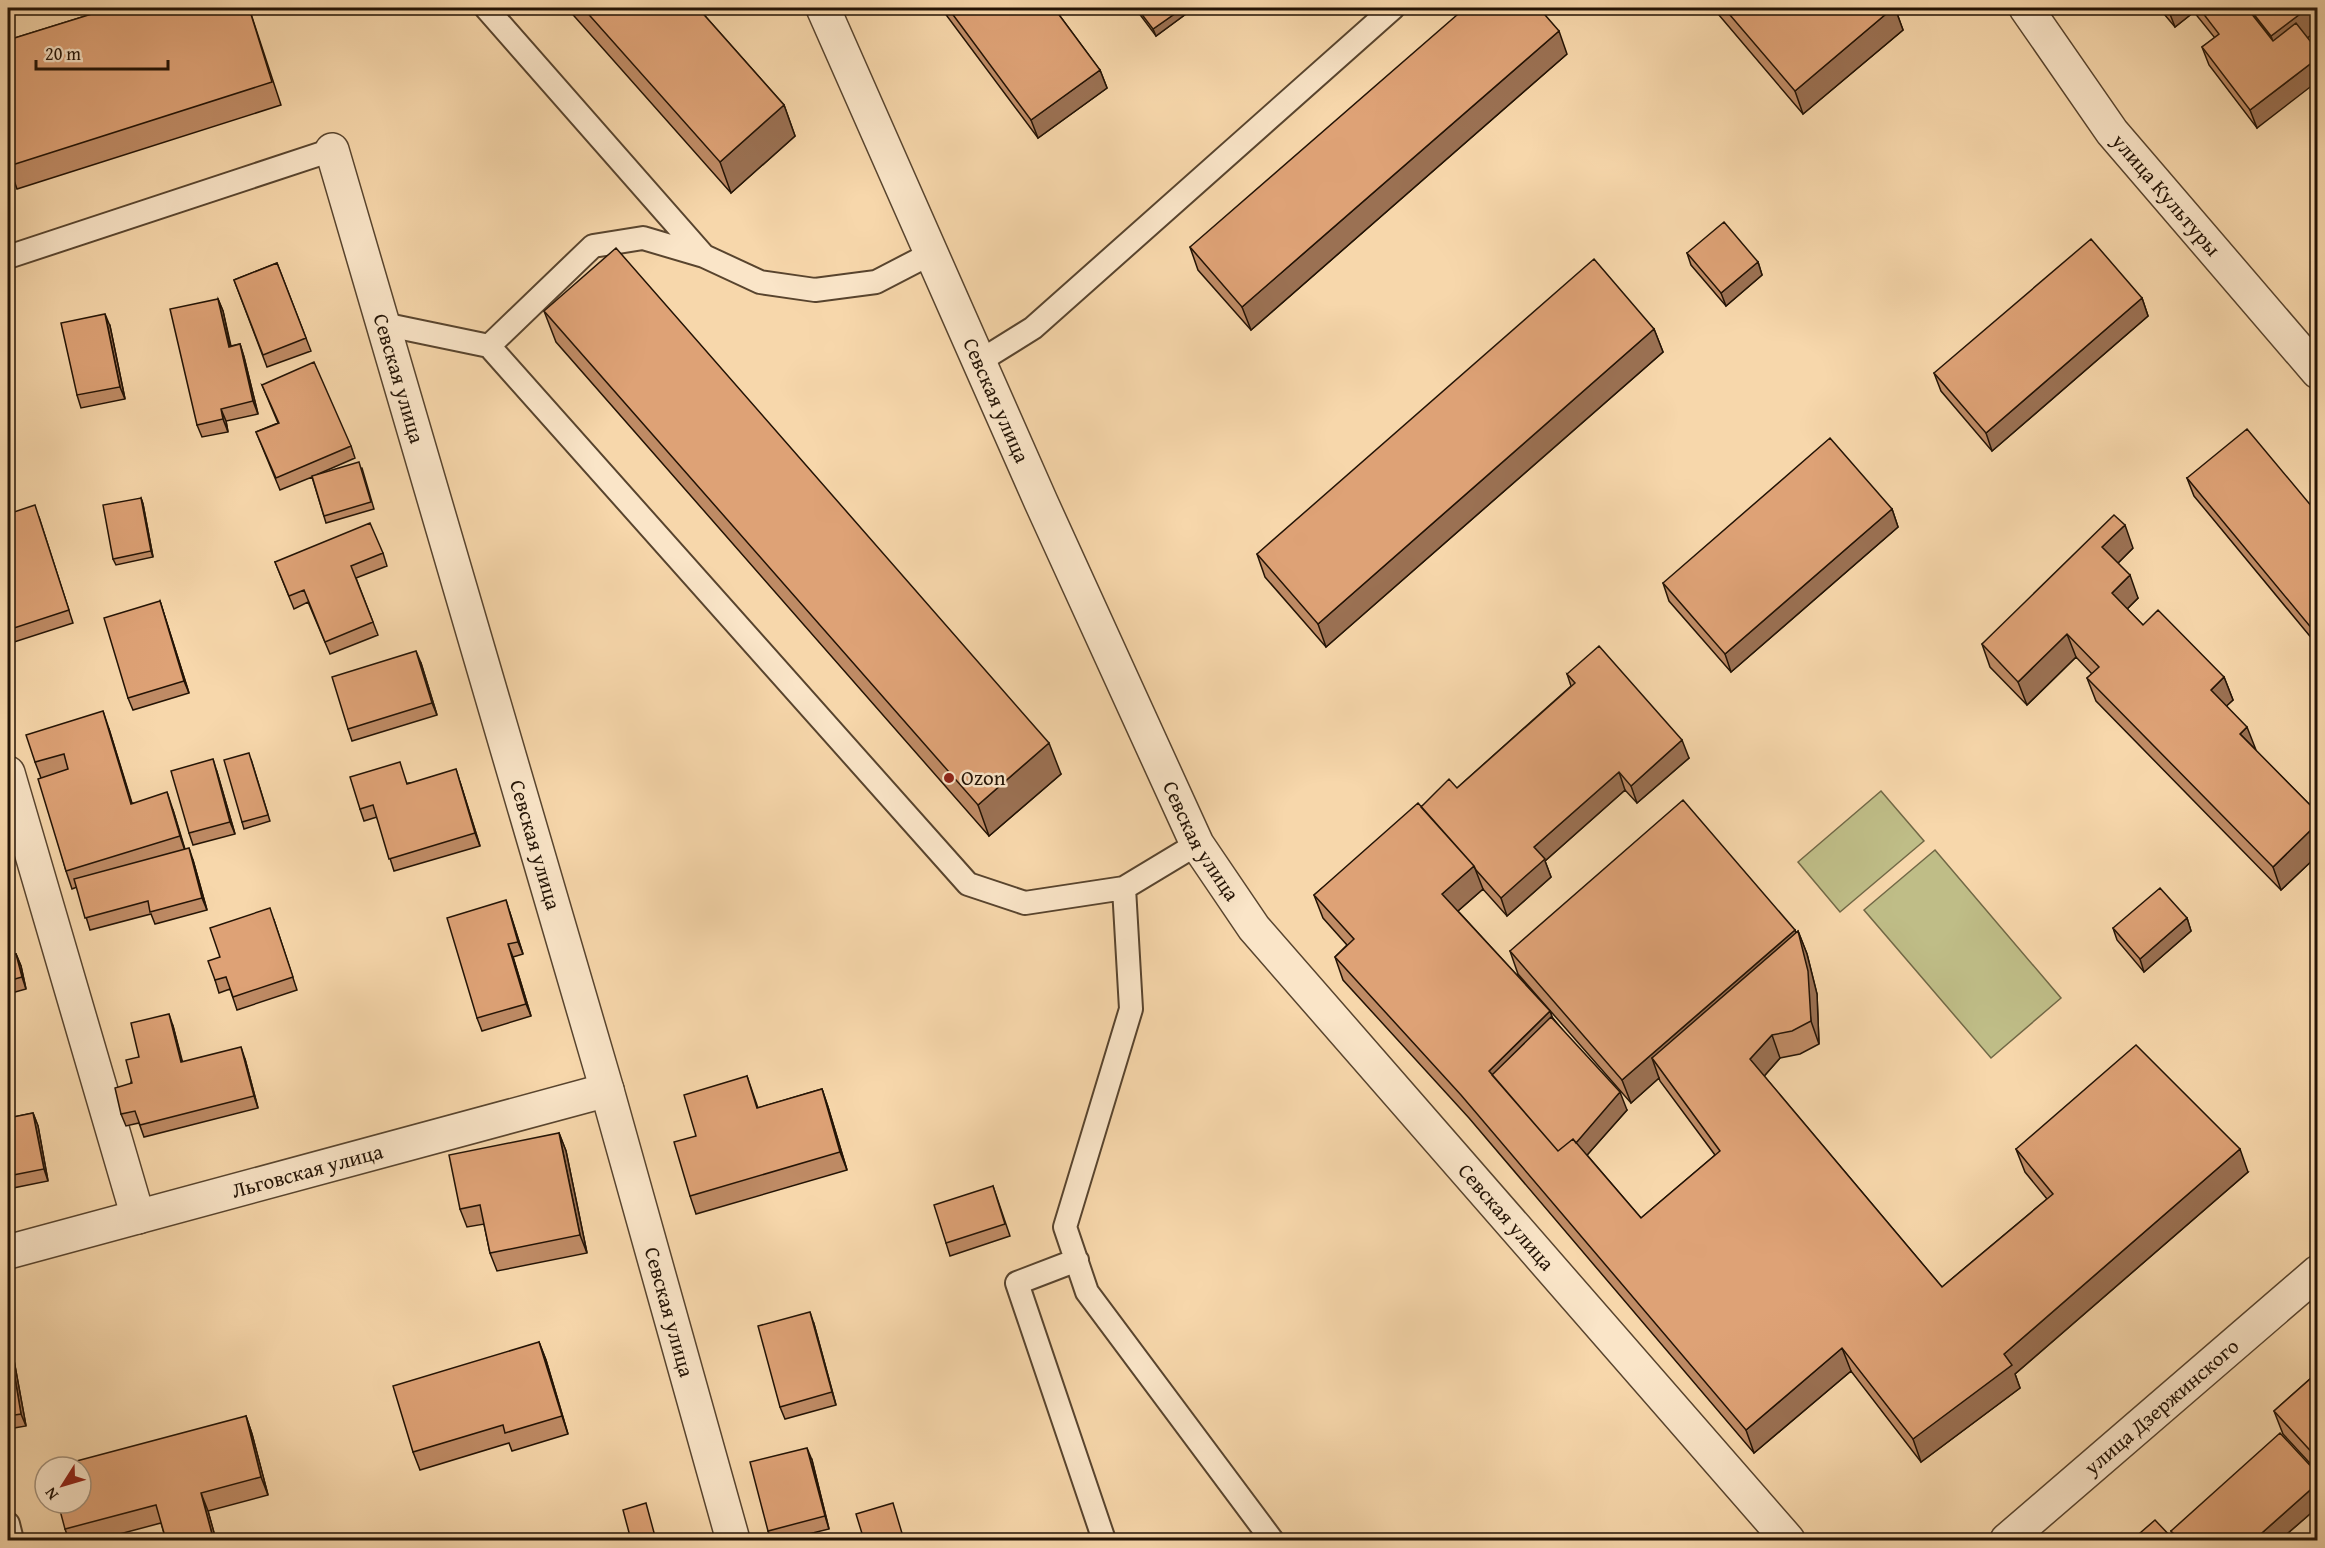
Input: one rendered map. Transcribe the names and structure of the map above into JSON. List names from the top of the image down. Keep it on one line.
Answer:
{"streets":{"street":["улица Культуры","Севская улица","Льговская улица","улица Дзержинского"]},"crossings":[["Севская улица","Льговская улица"]],"places":["Ozon"],"scale_bar":"20 m","north":"bottom left"}
